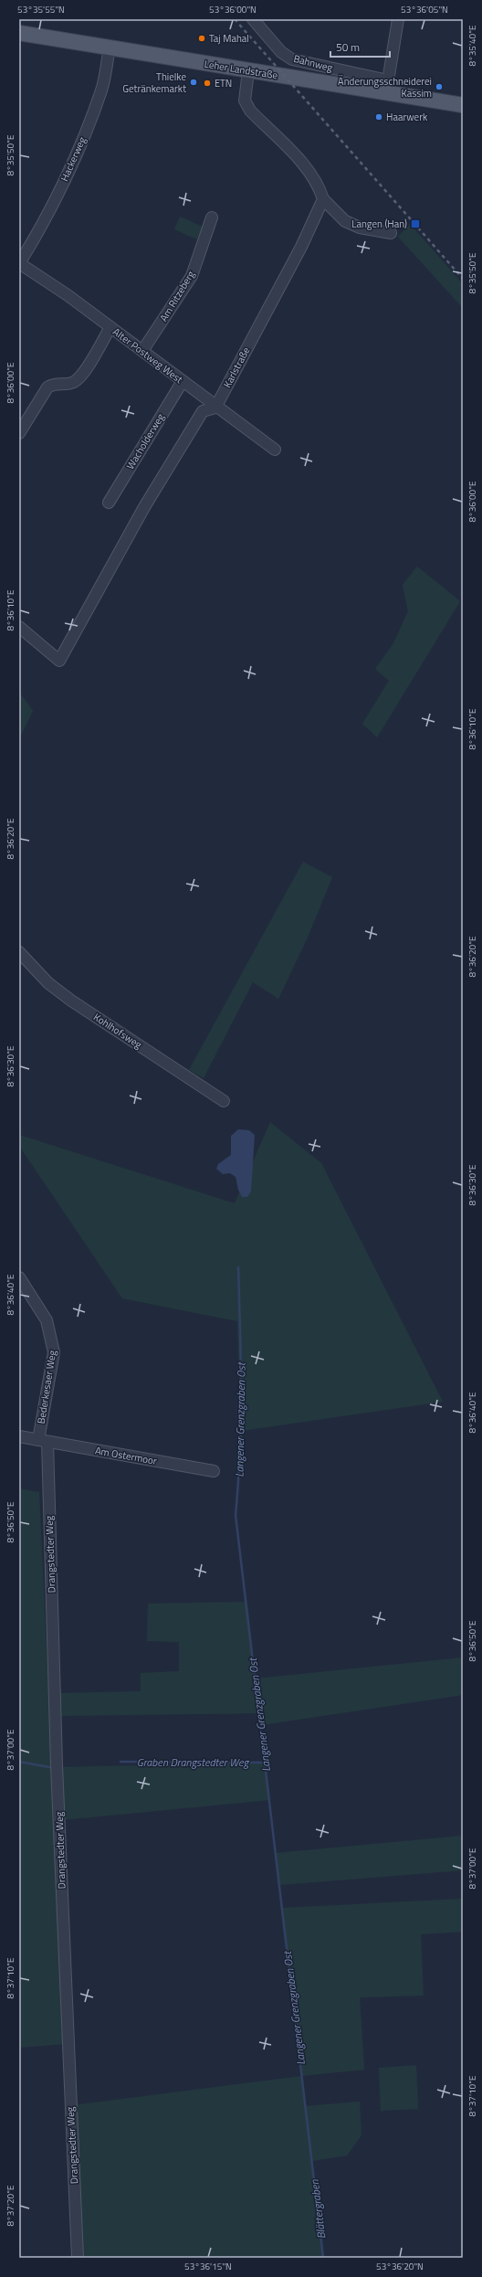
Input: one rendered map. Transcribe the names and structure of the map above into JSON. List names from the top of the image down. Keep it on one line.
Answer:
{"streets":{"main road":["Leher Landstraße"],"street":["Bahnweg","Hackerweg","Am Ritzeberg","Alter Postweg West","Karlstraße","Wacholderweg","Kohlhofsweg","Bederkesaer Weg","Am Ostermoor","Drangstedter Weg"]},"crossings":[["Bahnweg","Leher Landstraße"],["Leher Landstraße","Hackerweg"],["Hackerweg","Alter Postweg West"],["Am Ritzeberg","Alter Postweg West"],["Alter Postweg West","Karlstraße"],["Alter Postweg West","Wacholderweg"],["Bederkesaer Weg","Am Ostermoor"],["Bederkesaer Weg","Drangstedter Weg"],["Am Ostermoor","Drangstedter Weg"]],"water":["Langener Grenzgraben Ost","Graben Drangstedter Weg","Blättergraben"],"places":{"other":["Taj Mahal","Thielke Getränkemarkt","ETN","Änderungsschneiderei Kassim","Haarwerk"],"transit":["Langen (Han)"]},"scale_bar":"50 m","coordinates":["53°35'55\"N","53°36'00\"N","53°36'05\"N","8°35'40\"E","8°35'50\"E","8°36'00\"E","8°36'10\"E","8°36'20\"E","8°36'30\"E","8°36'40\"E","8°36'50\"E","8°37'00\"E","8°37'10\"E","8°37'20\"E","53°36'15\"N","53°36'20\"N"]}
